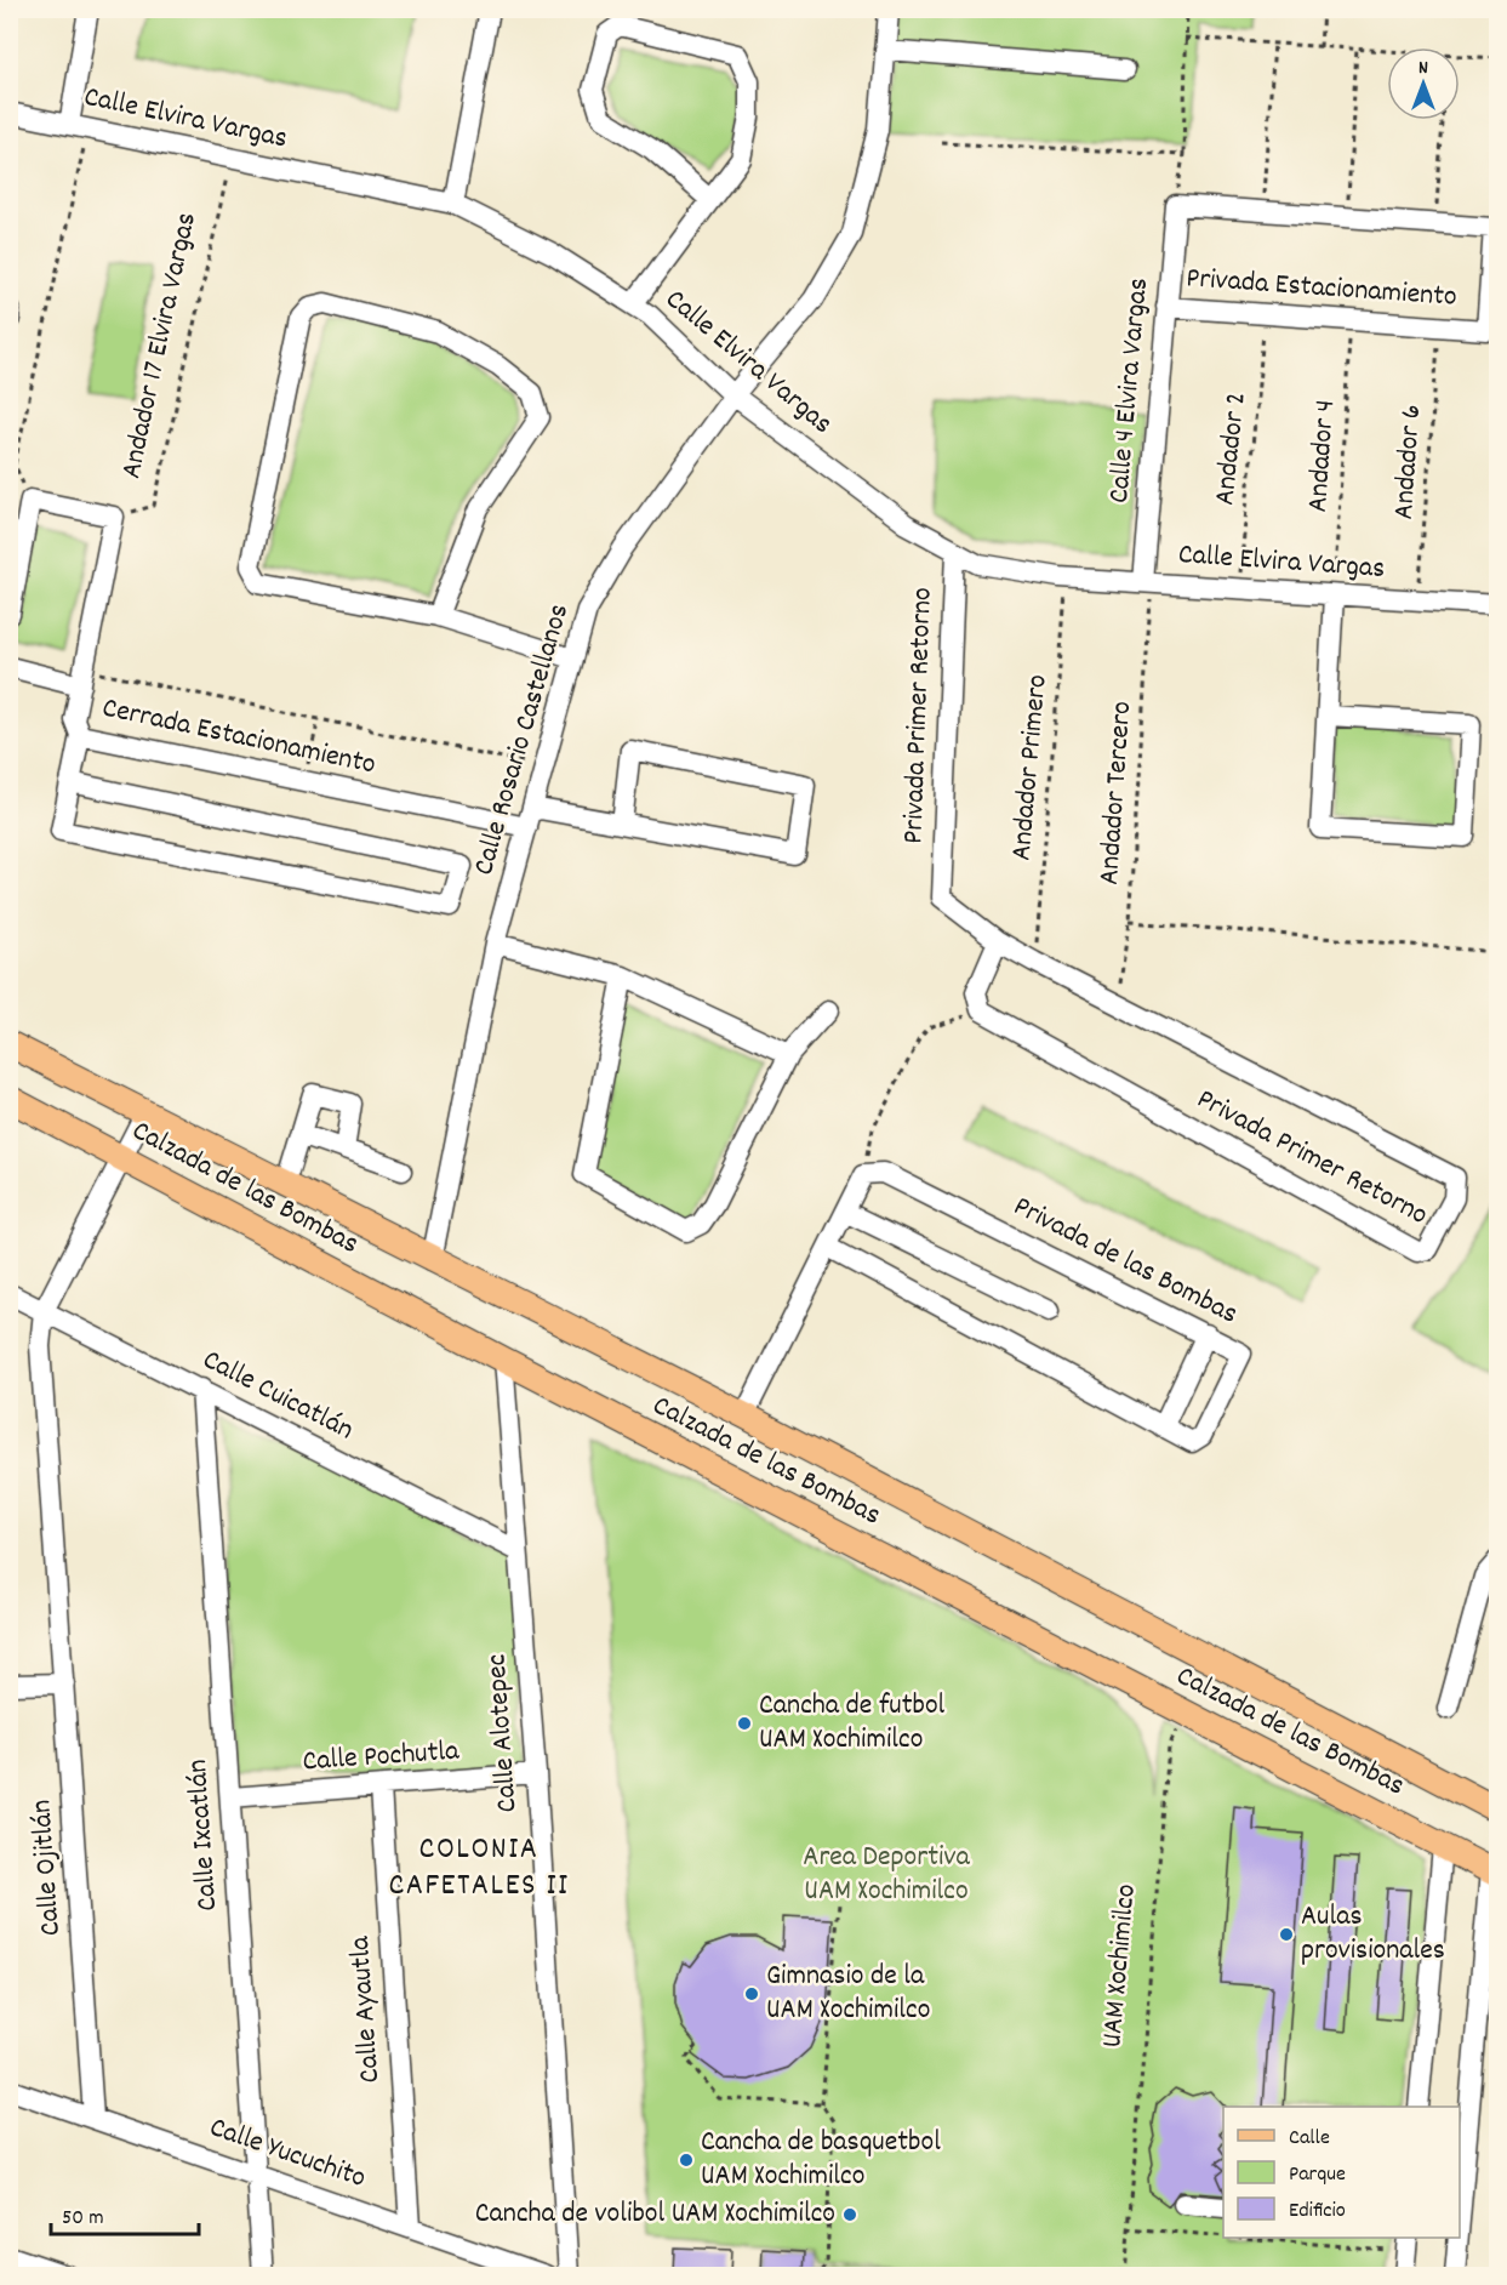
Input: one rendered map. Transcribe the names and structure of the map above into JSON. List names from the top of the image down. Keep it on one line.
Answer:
{"streets":{"main road":["Calzada de las Bombas"],"street":["Calle Elvira Vargas","Privada Estacionamiento","Andador 17 Elvira Vargas","Calle 4 Elvira Vargas","Privada Primer Retorno","Cerrada Estacionamiento","Calle Rosario Castellanos","Privada de las Bombas","Calle Cuicatlán","Calle Alotepec","Calle Pochutla","Calle Ixcatlán","Calle Ojitlán","Calle Ayautla","Calle Yucuchito"],"path":["Andador 2","Andador 4","Andador 6","Andador Primero","Andador Tercero","UAM Xochimilco"]},"crossings":[["Calle Elvira Vargas","Andador 17 Elvira Vargas"],["Calle Elvira Vargas","Calle 4 Elvira Vargas"],["Calle Elvira Vargas","Andador 2"],["Calle Elvira Vargas","Andador 4"],["Calle Elvira Vargas","Andador 6"],["Calle Elvira Vargas","Privada Primer Retorno"],["Calle Elvira Vargas","Calle Rosario Castellanos"],["Calle Elvira Vargas","Andador Primero"],["Calle Elvira Vargas","Andador Tercero"],["Privada Estacionamiento","Calle 4 Elvira Vargas"],["Privada Estacionamiento","Andador 2"],["Privada Estacionamiento","Andador 4"],["Privada Estacionamiento","Andador 6"],["Andador 17 Elvira Vargas","Cerrada Estacionamiento"],["Calle 4 Elvira Vargas","Andador Tercero"],["Privada Primer Retorno","Andador Primero"],["Privada Primer Retorno","Andador Tercero"],["Cerrada Estacionamiento","Calle Rosario Castellanos"],["Calle Rosario Castellanos","Calzada de las Bombas"],["Calzada de las Bombas","Calle Alotepec"],["Calzada de las Bombas","Calle Ojitlán"],["Calzada de las Bombas","UAM Xochimilco"],["Calle Cuicatlán","Calle Alotepec"],["Calle Cuicatlán","Calle Ixcatlán"],["Calle Cuicatlán","Calle Ojitlán"],["Calle Alotepec","Calle Pochutla"],["Calle Pochutla","Calle Ixcatlán"],["Calle Pochutla","Calle Ayautla"],["Calle Ixcatlán","Calle Yucuchito"],["Calle Ojitlán","Calle Yucuchito"],["Calle Ayautla","Calle Yucuchito"]],"districts":["COLONIA CAFETALES II"],"parks":["Area Deportiva UAM Xochimilco"],"places":["Cancha de futbol UAM Xochimilco","Aulas provisionales","Gimnasio de la UAM Xochimilco","Cancha de basquetbol UAM Xochimilco","Cancha de volibol UAM Xochimilco"],"legend":["Calle","Parque","Edificio"],"scale_bar":"50 m","north":"top"}
